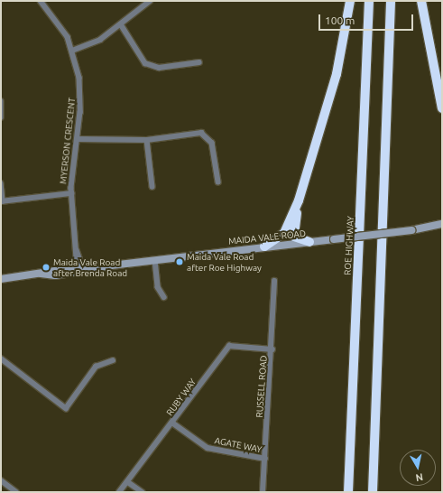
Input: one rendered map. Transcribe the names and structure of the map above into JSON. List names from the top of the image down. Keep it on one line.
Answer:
{"streets":{"highway":["ROE HIGHWAY"],"main road":["MAIDA VALE ROAD"],"street":["MYERSON CRESCENT","RUSSELL ROAD","RUBY WAY","AGATE WAY"]},"crossings":[["MYERSON CRESCENT","MAIDA VALE ROAD"],["RUSSELL ROAD","RUBY WAY"],["RUSSELL ROAD","AGATE WAY"],["RUBY WAY","AGATE WAY"]],"places":["Maida Vale Road after Roe Highway","Maida Vale Road after Brenda Road"],"scale_bar":"100 m","north":"bottom"}
